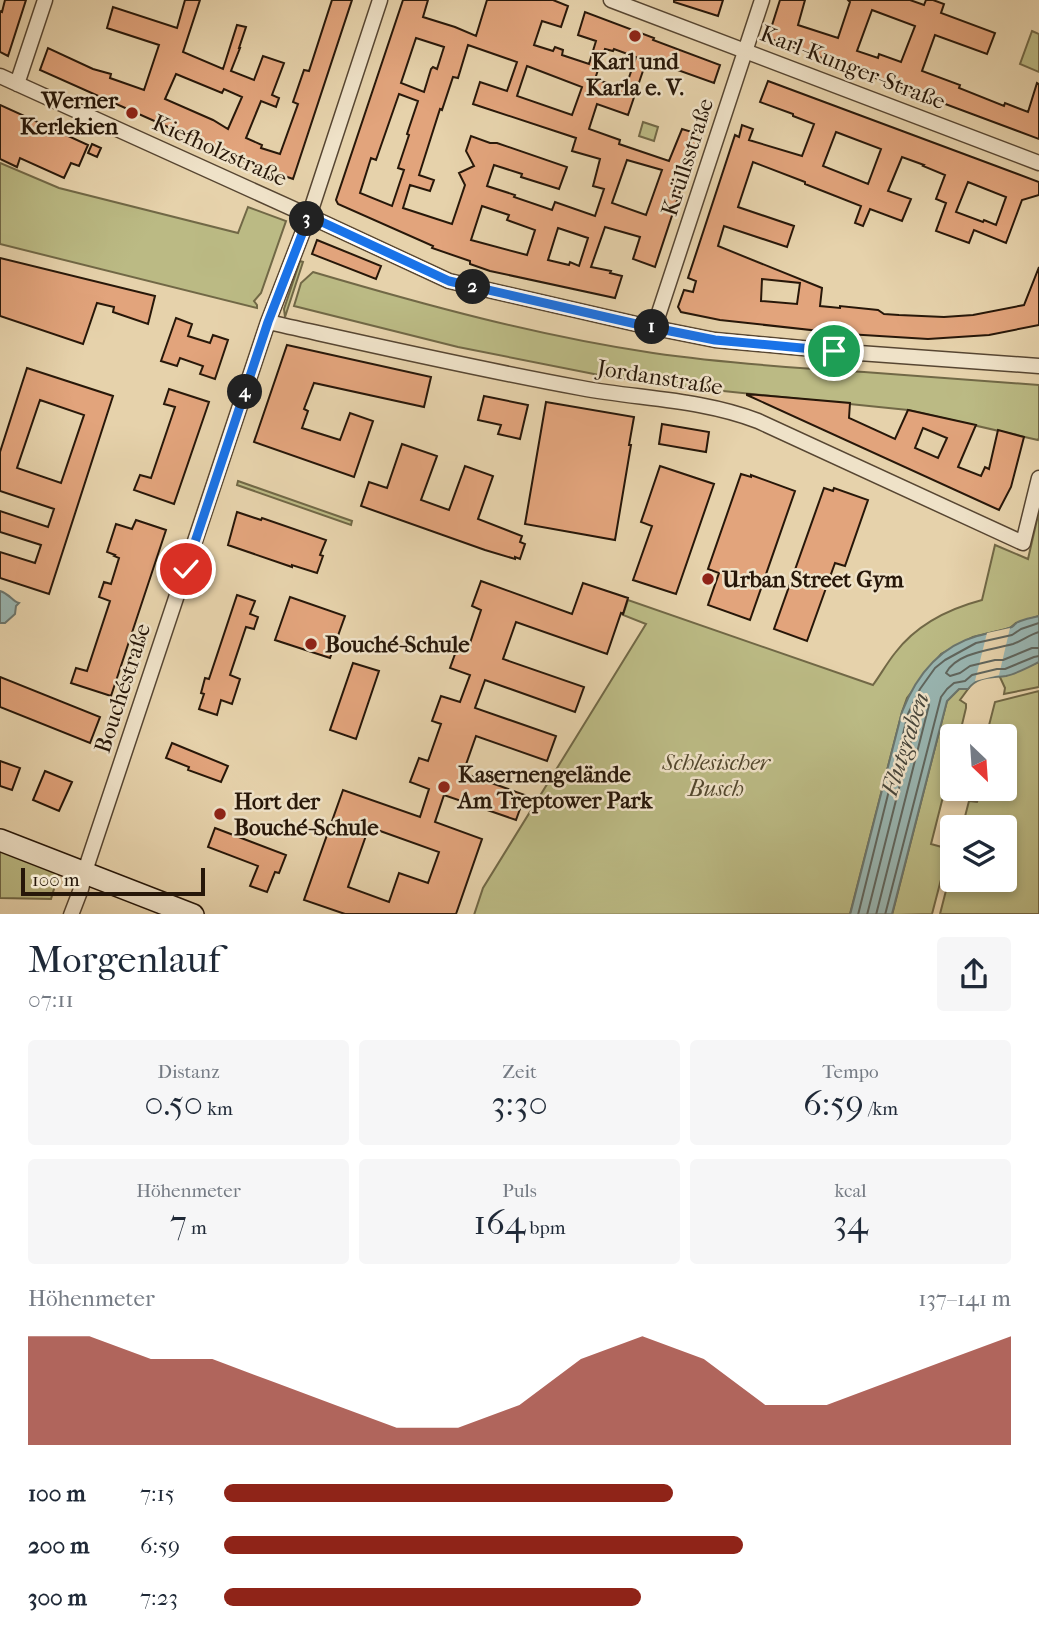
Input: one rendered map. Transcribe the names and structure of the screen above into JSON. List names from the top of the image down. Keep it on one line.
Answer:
{"streets":{"street":["Karl-Kunger-Straße","Kiefholzstraße","Krüllsstraße","Jordanstraße","Bouchéstraße"]},"crossings":[["Karl-Kunger-Straße","Krüllsstraße"],["Kiefholzstraße","Krüllsstraße"],["Kiefholzstraße","Bouchéstraße"],["Jordanstraße","Bouchéstraße"]],"water":["Flutgraben"],"parks":["Schlesischer Busch"],"places":["Karl und Karla e. V.","Werner Kerlekien","Urban Street Gym","Bouché-Schule","Kasernengelände Am Treptower Park","Hort der Bouché-Schule"],"scale_bar":"100 m","north":"bottom right","page":{"pins":["3","2","1","4"],"scale":"100 m","heading":["Morgenlauf","07:11"],"stats":[["Distanz","0.50 km"],["Zeit","3:30"],["Tempo","6:59 /km"],["Höhenmeter","7 m"],["Puls","164 bpm"],["kcal","34"]],"chart":["Höhenmeter","137–141 m"],"list":[{"name":"100 m","note":"7:15"},{"name":"200 m","note":"6:59"},{"name":"300 m","note":"7:23"}]}}
